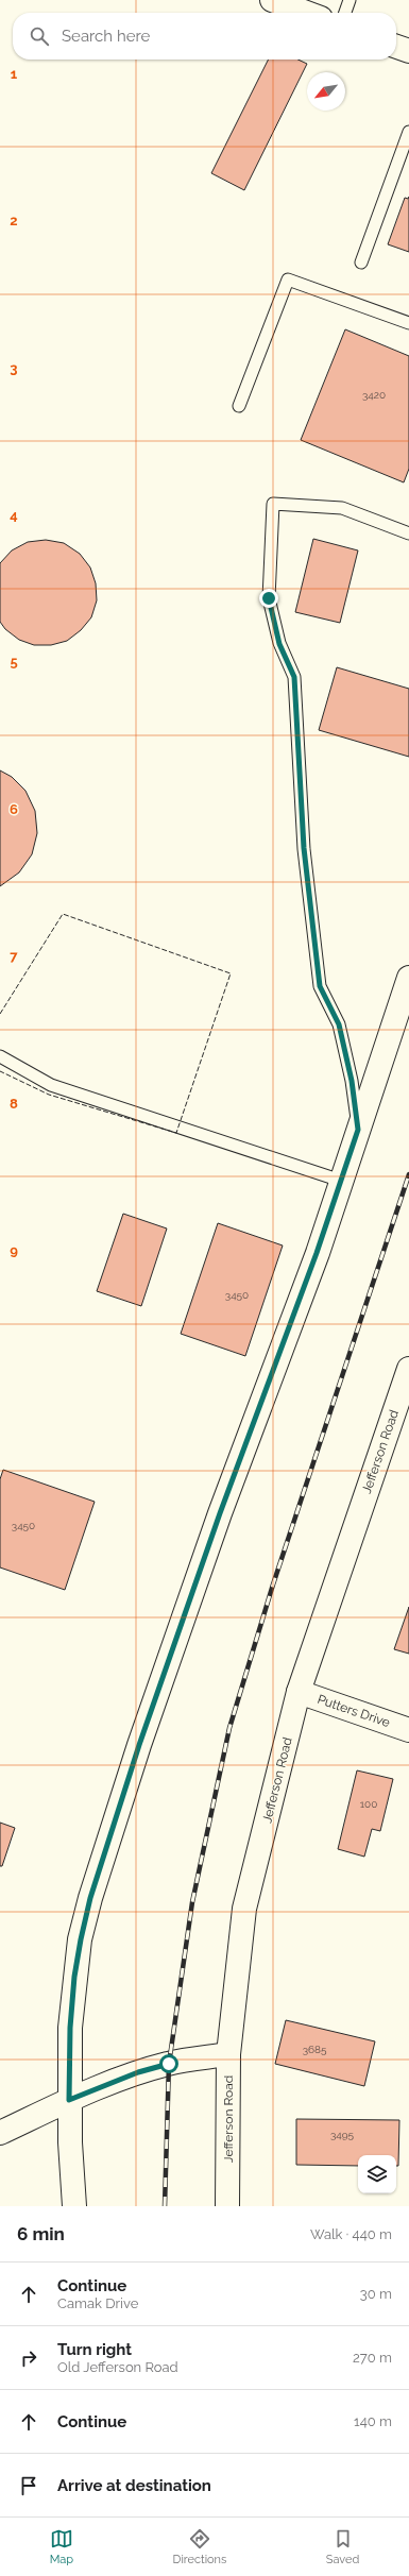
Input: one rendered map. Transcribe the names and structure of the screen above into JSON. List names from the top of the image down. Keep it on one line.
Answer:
{"streets":{"main road":["Jefferson Road","Putters Drive"]},"crossings":[["Jefferson Road","Putters Drive"]],"house_numbers":["3420","3450","3450","100","3685","3495"],"north":"bottom left","page":{"search":"Search here","heading":["6 min","Walk · 440 m"],"list":[["Continue","Camak Drive","30 m"],["Turn right","Old Jefferson Road","270 m"],["Continue","140 m"],"Arrive at destination"],"nav":["Map","Directions","Saved"]},"grid":{"rows":["1","2","3","4","5","6","7","8","9"]}}
